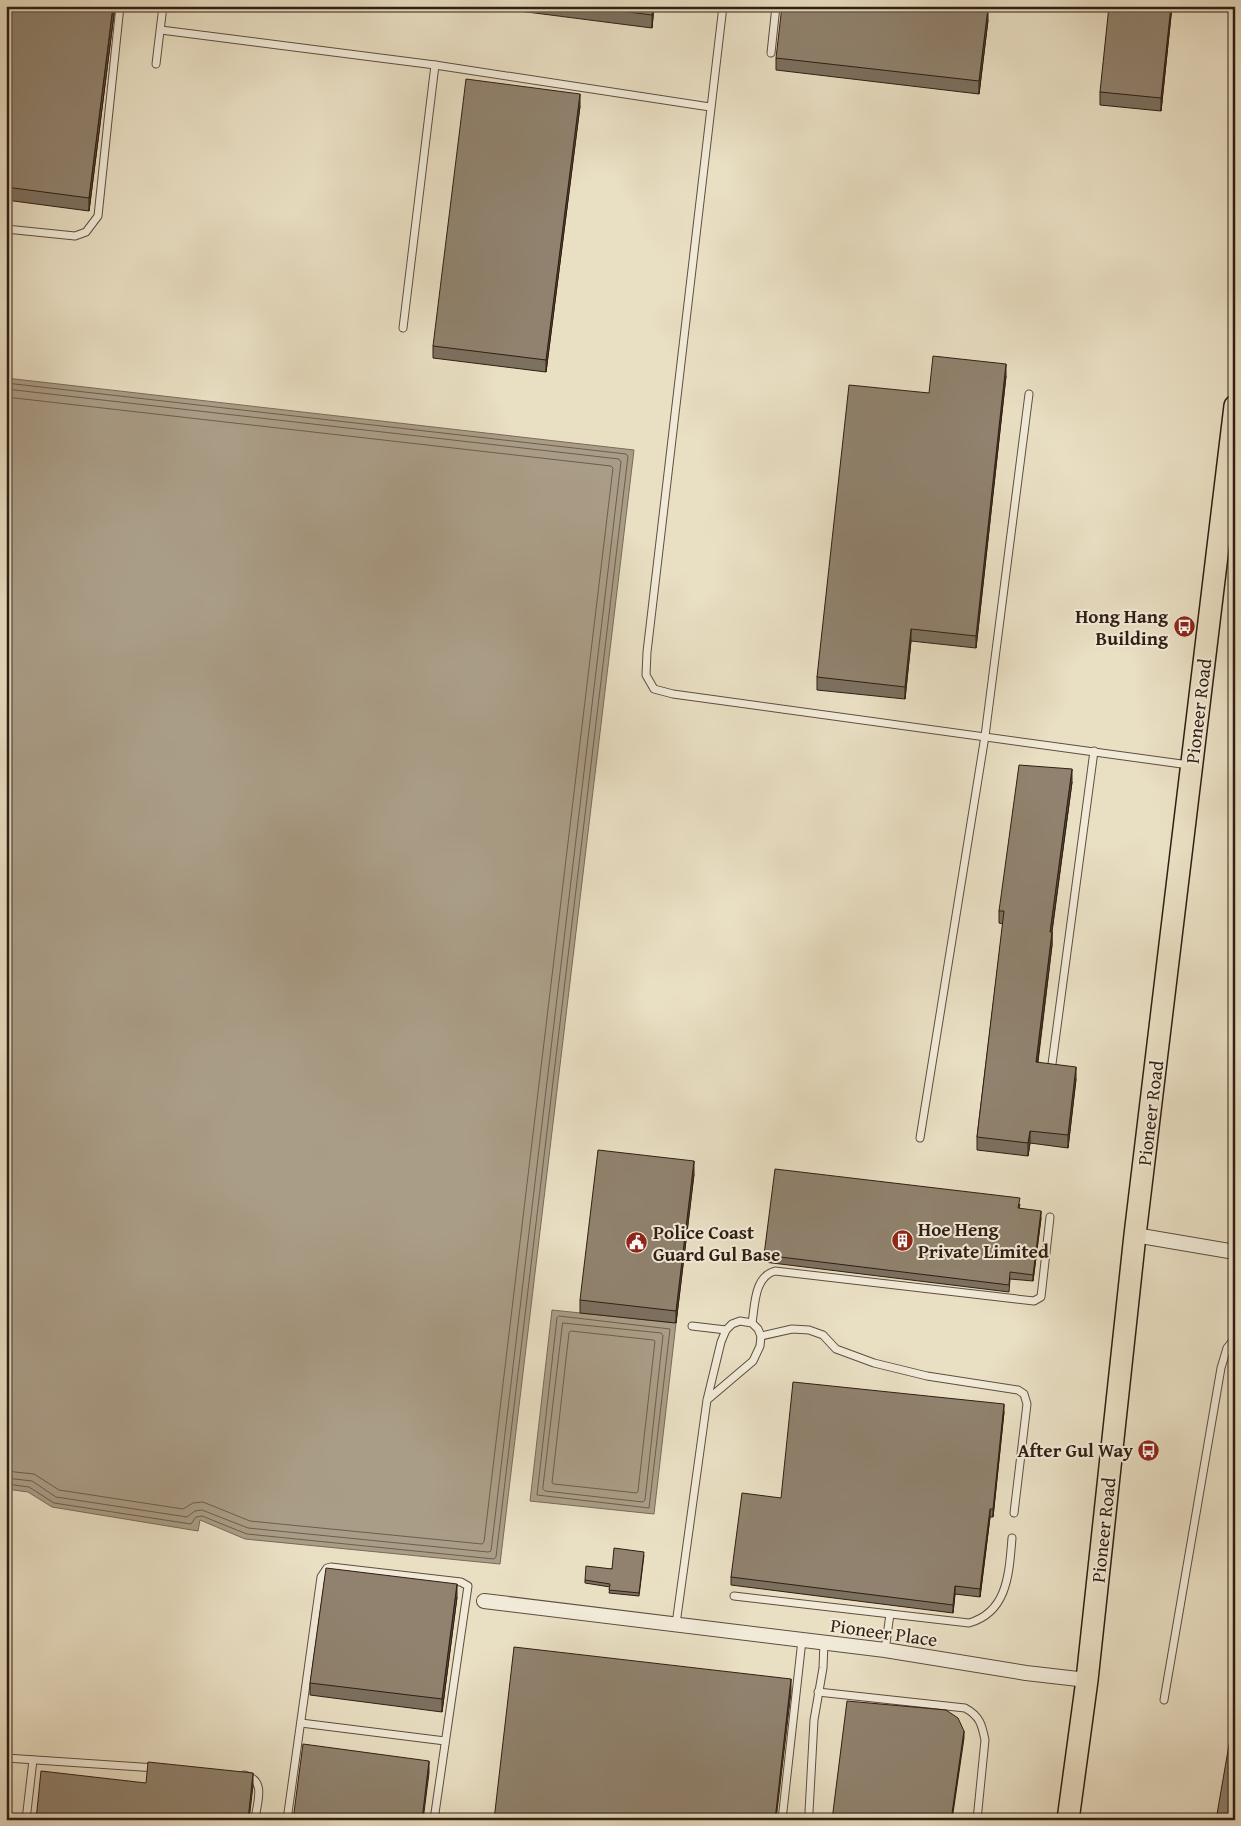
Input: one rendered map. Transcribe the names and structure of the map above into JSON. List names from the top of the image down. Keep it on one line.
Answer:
{"streets":{"main road":["Pioneer Road"],"street":["Pioneer Place"]},"crossings":[["Pioneer Road","Pioneer Place"]],"places":{"bus stop":["Hong Hang Building","After Gul Way"],"building":["Hoe Heng Private Limited"],"public building":["Police Coast Guard Gul Base"]}}
